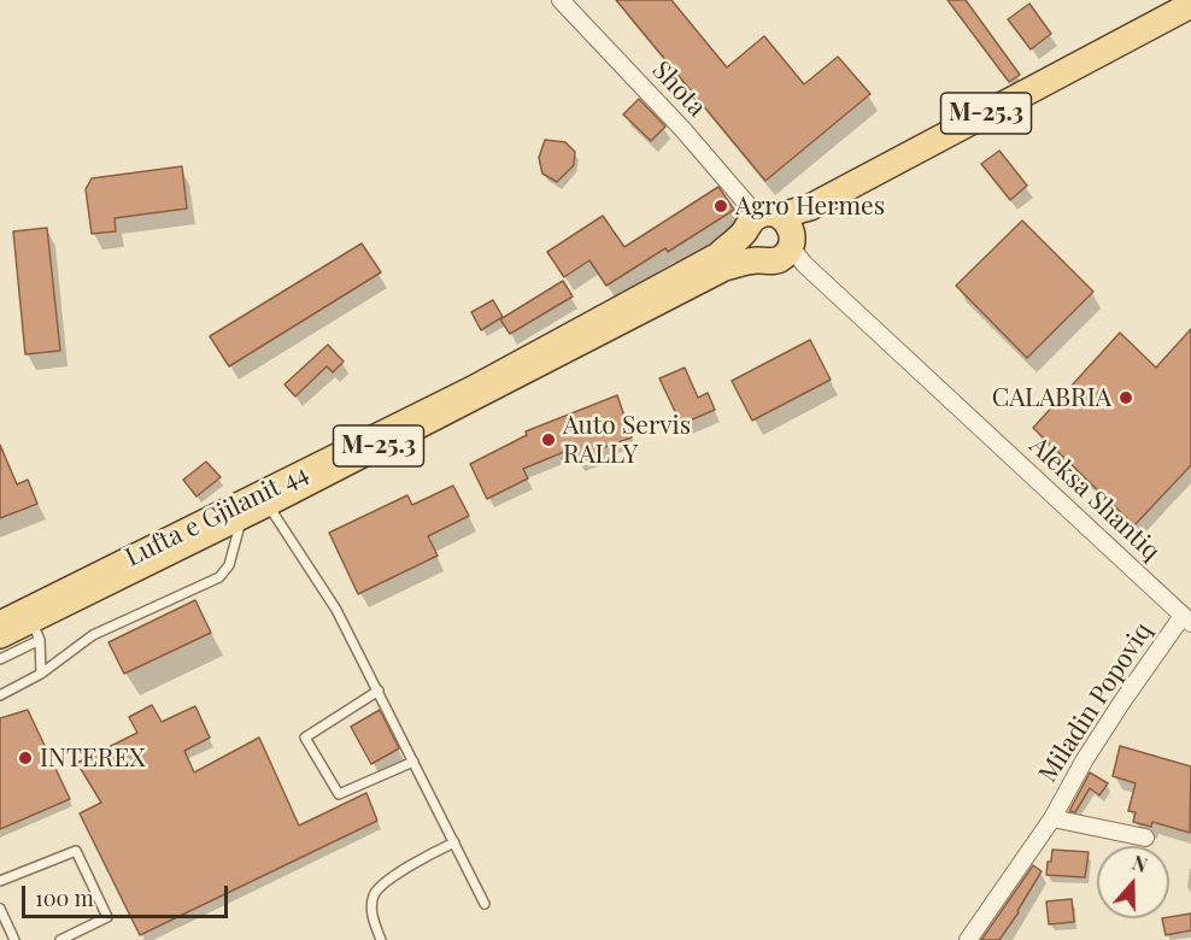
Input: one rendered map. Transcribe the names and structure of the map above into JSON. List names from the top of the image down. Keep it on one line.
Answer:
{"streets":{"main road":["M-25.3","Lufta e Gjilanit 44"],"street":["Shota","Aleksa Shantiq","Miladin Popoviq"]},"crossings":[["Shota","M-25.3"],["Shota","Aleksa Shantiq"],["Shota","Lufta e Gjilanit 44"],["M-25.3","Aleksa Shantiq"],["M-25.3","Lufta e Gjilanit 44"],["Aleksa Shantiq","Lufta e Gjilanit 44"],["Aleksa Shantiq","Miladin Popoviq"]],"places":["Agro Hermes","CALABRIA","Auto Servis RALLY","INTEREX"],"scale_bar":"100 m","north":"top"}
